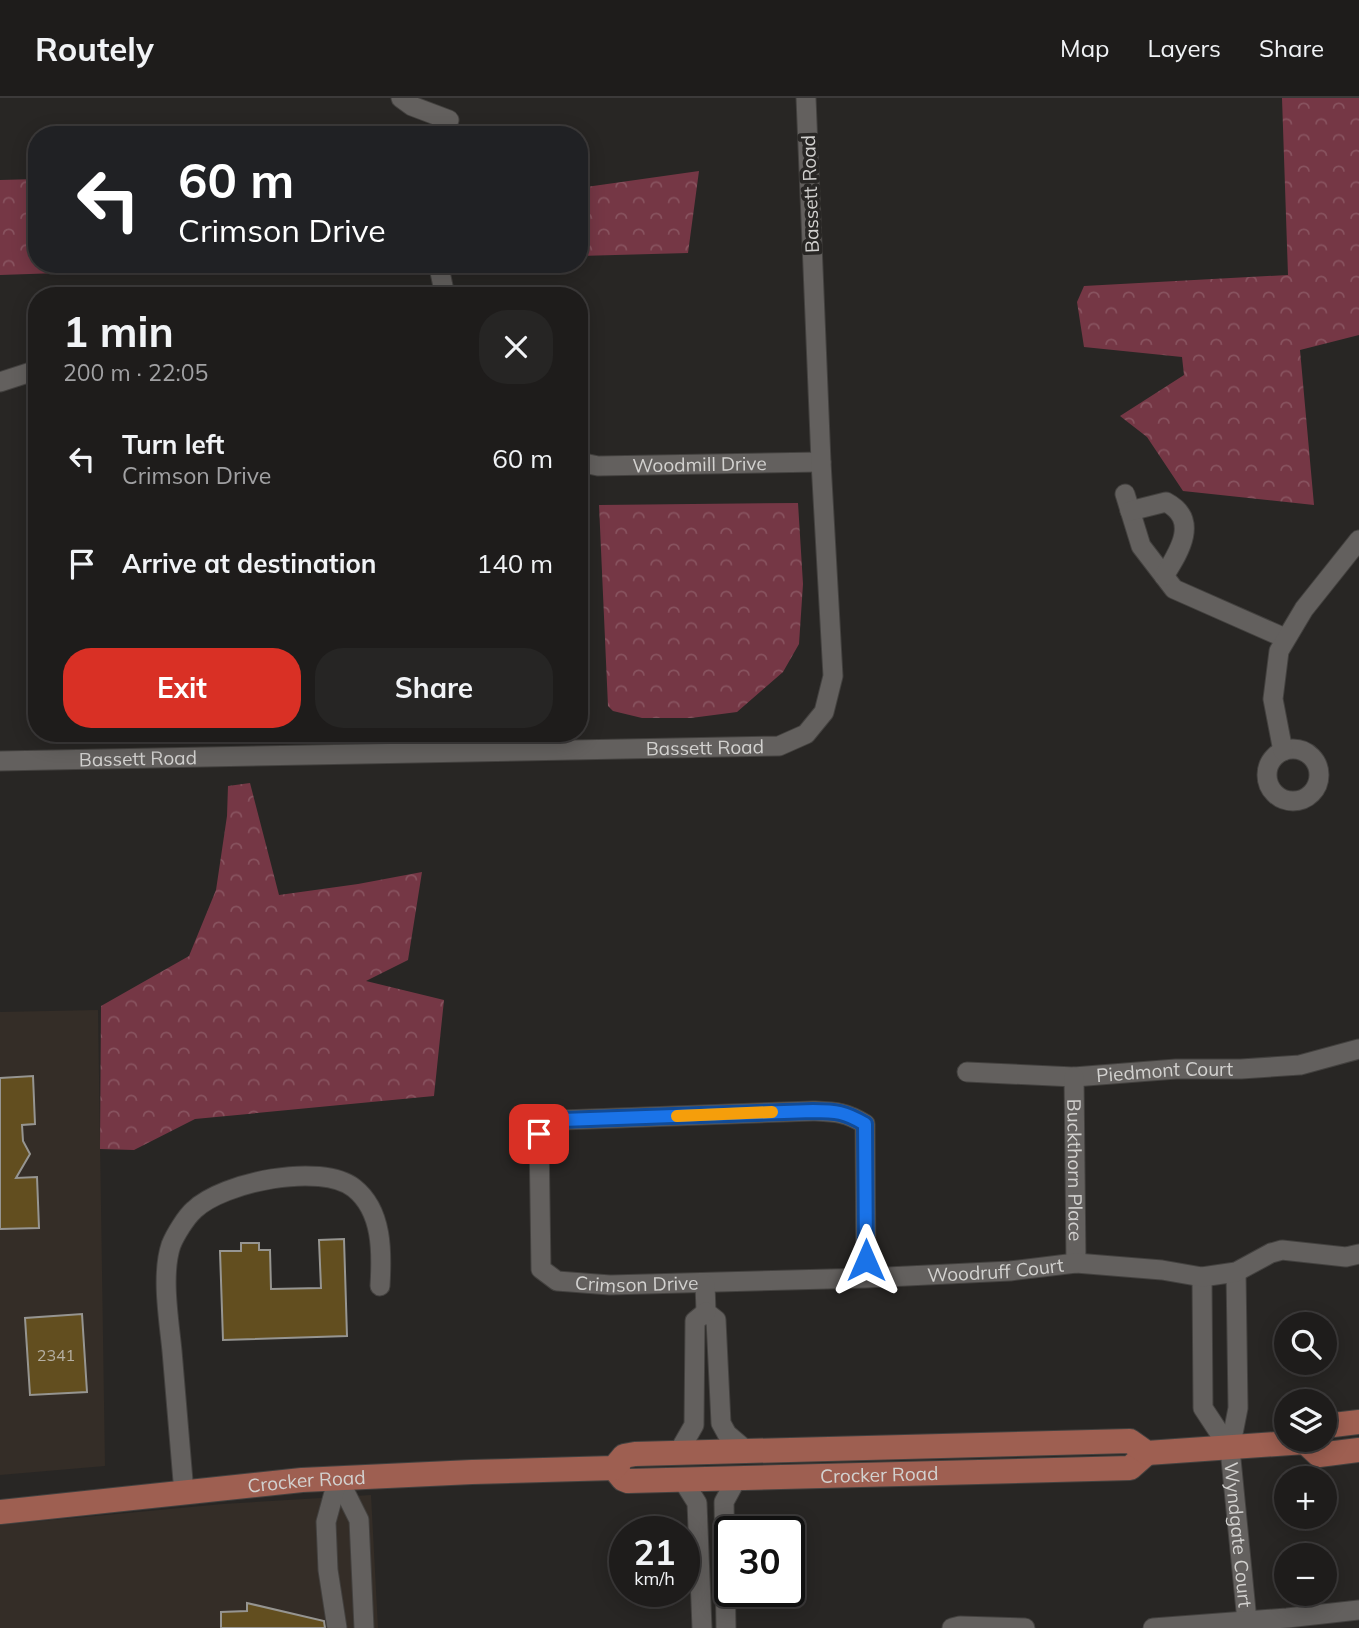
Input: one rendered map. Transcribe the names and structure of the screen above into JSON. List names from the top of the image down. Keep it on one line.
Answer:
{"streets":{"main road":["Crocker Road"],"street":["Bassett Road","Woodmill Drive","Piedmont Court","Buckthorn Place","Woodruff Court","Crimson Drive","Wyndgate Court"]},"crossings":[["Bassett Road","Woodmill Drive"],["Piedmont Court","Buckthorn Place"],["Buckthorn Place","Woodruff Court"],["Woodruff Court","Crimson Drive"],["Crimson Drive","Crocker Road"],["Crocker Road","Wyndgate Court"]],"house_numbers":["2341"],"page":{"header":"Routely","nav":["Map","Layers","Share"],"turn":["60 m","Crimson Drive"],"heading":["1 min","200 m · 22:05"],"list":[{"name":"Turn left","note":"Crimson Drive","value":"60 m"},{"name":"Arrive at destination","value":"140 m"}],"buttons":["Exit","Share"],"map_buttons":["+","−"],"speed":"21 km/h","limit":"30"}}
